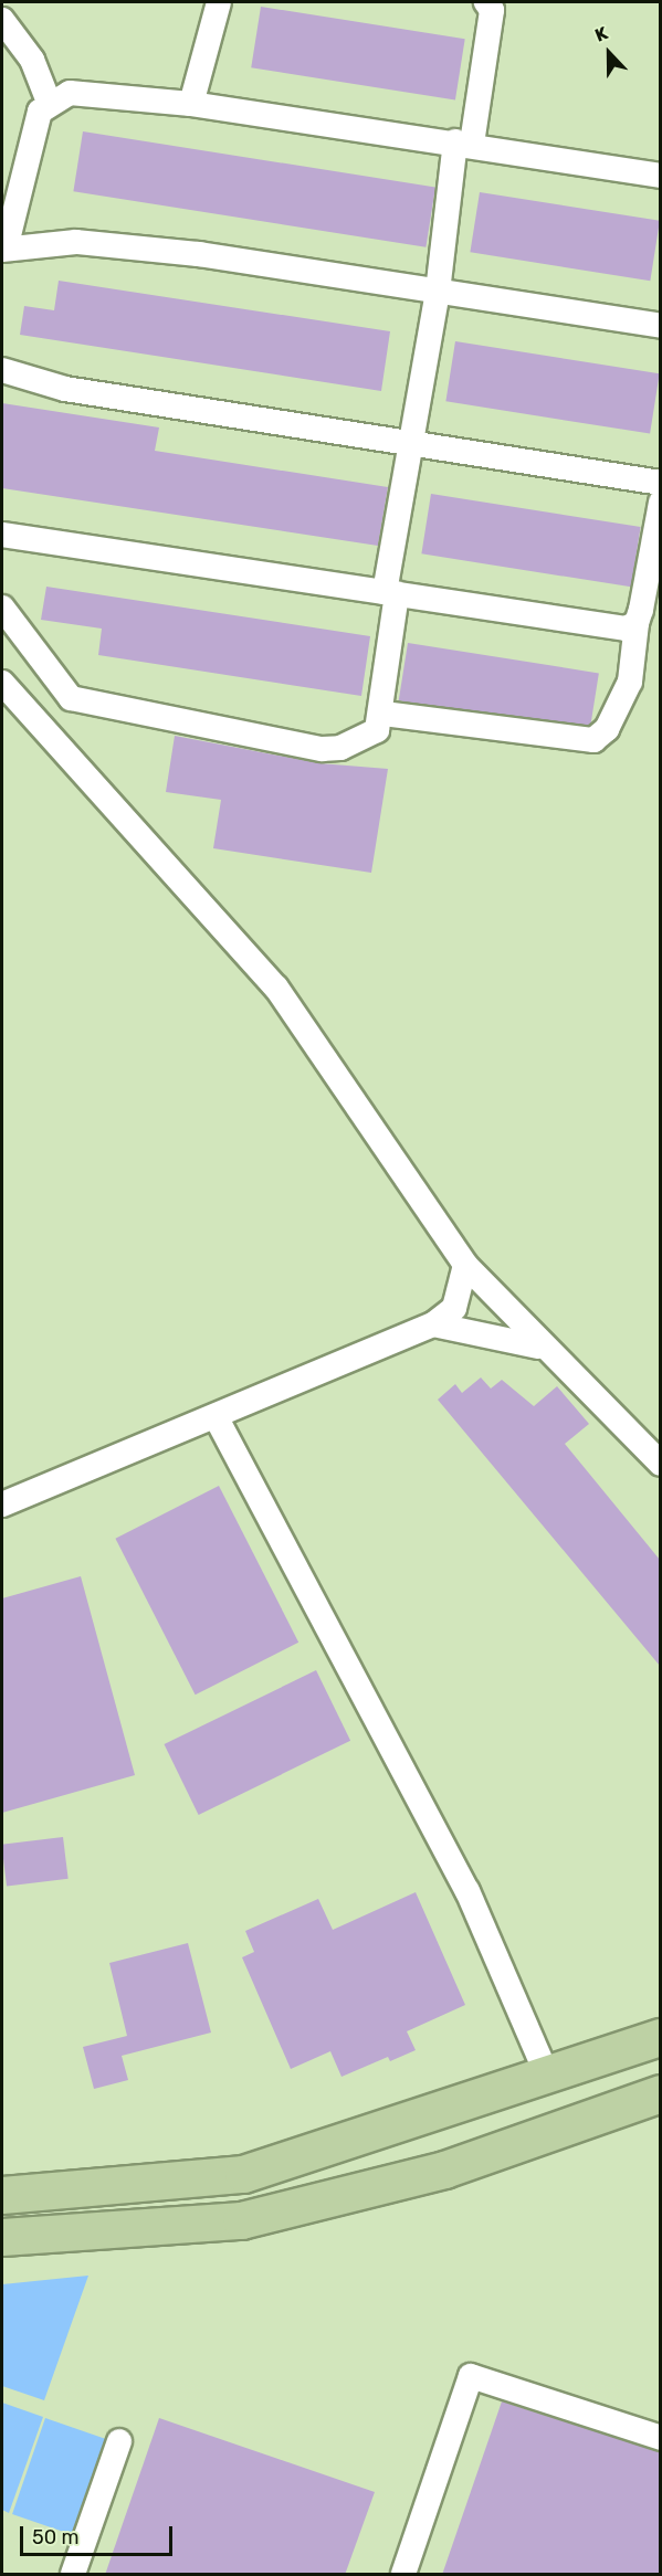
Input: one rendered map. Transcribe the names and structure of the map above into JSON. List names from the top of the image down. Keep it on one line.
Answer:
{"scale_bar":"50 m","north":"top"}
